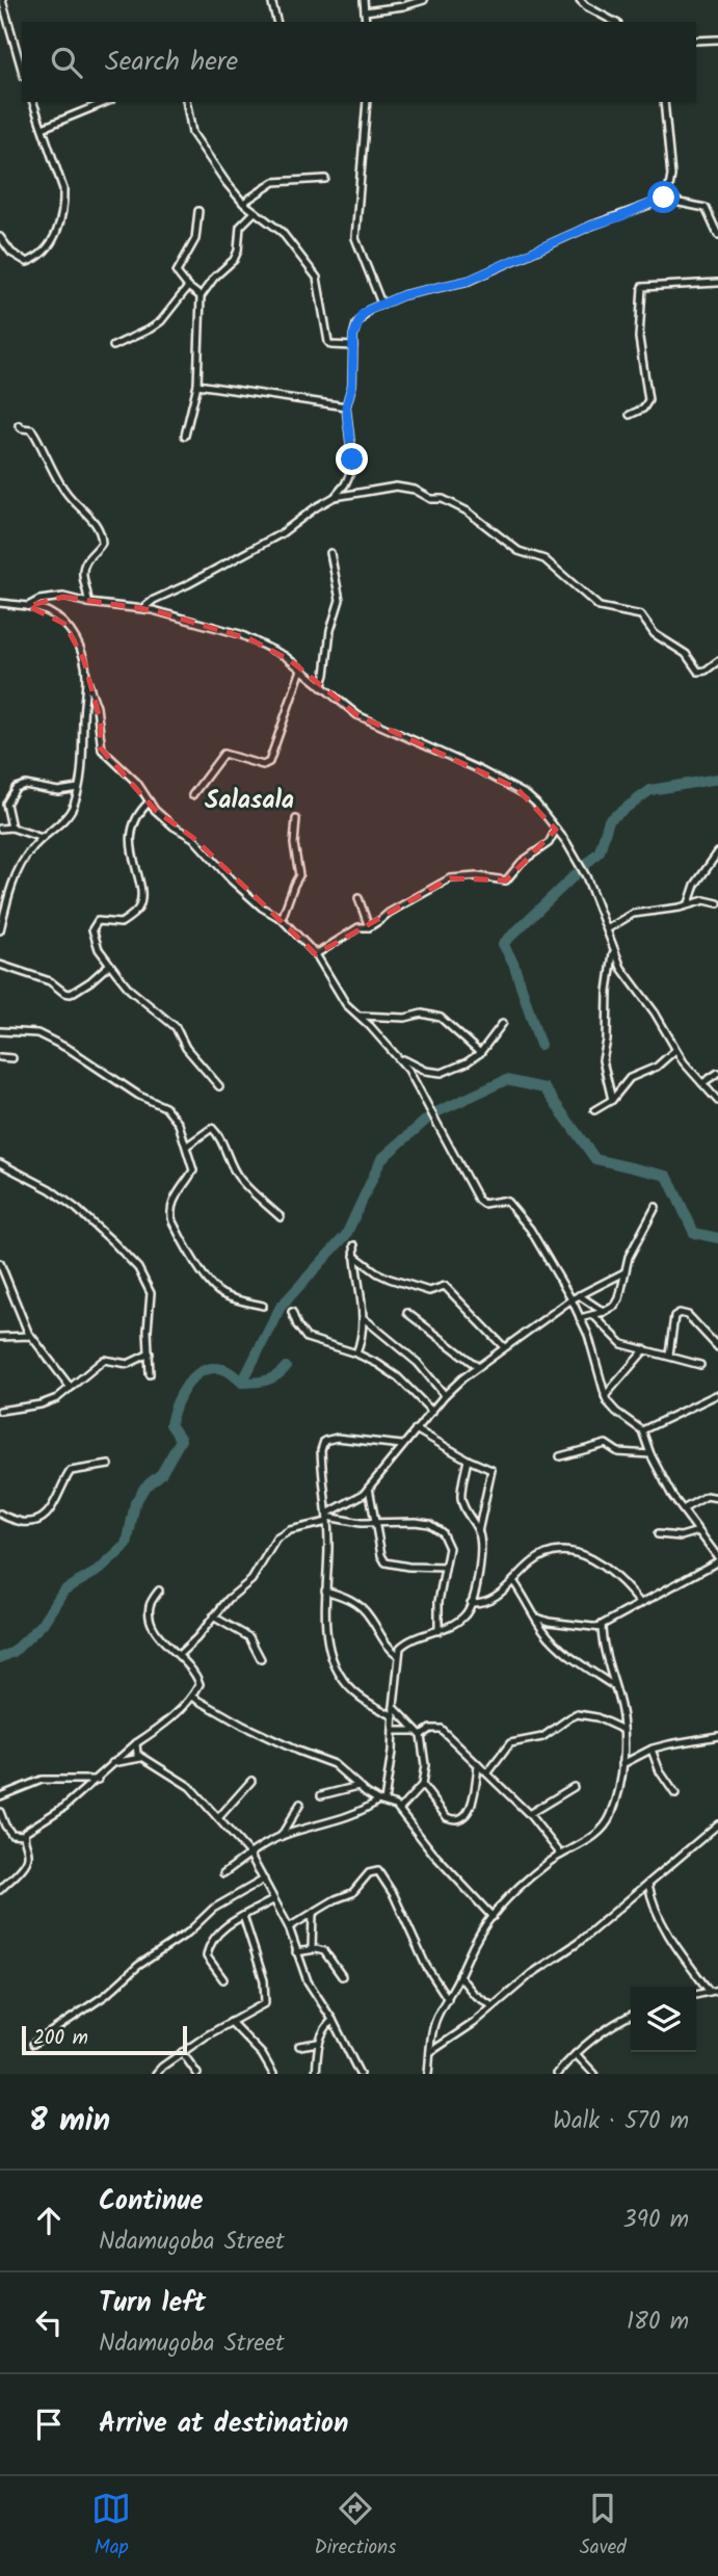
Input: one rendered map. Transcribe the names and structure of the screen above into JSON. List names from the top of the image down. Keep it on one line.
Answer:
{"districts":["Salasala"],"scale_bar":"200 m","page":{"search":"Search here","scale":"200 m","heading":["8 min","Walk · 570 m"],"list":[["Continue","Ndamugoba Street","390 m"],["Turn left","Ndamugoba Street","180 m"],"Arrive at destination"],"nav":["Map","Directions","Saved"]}}
